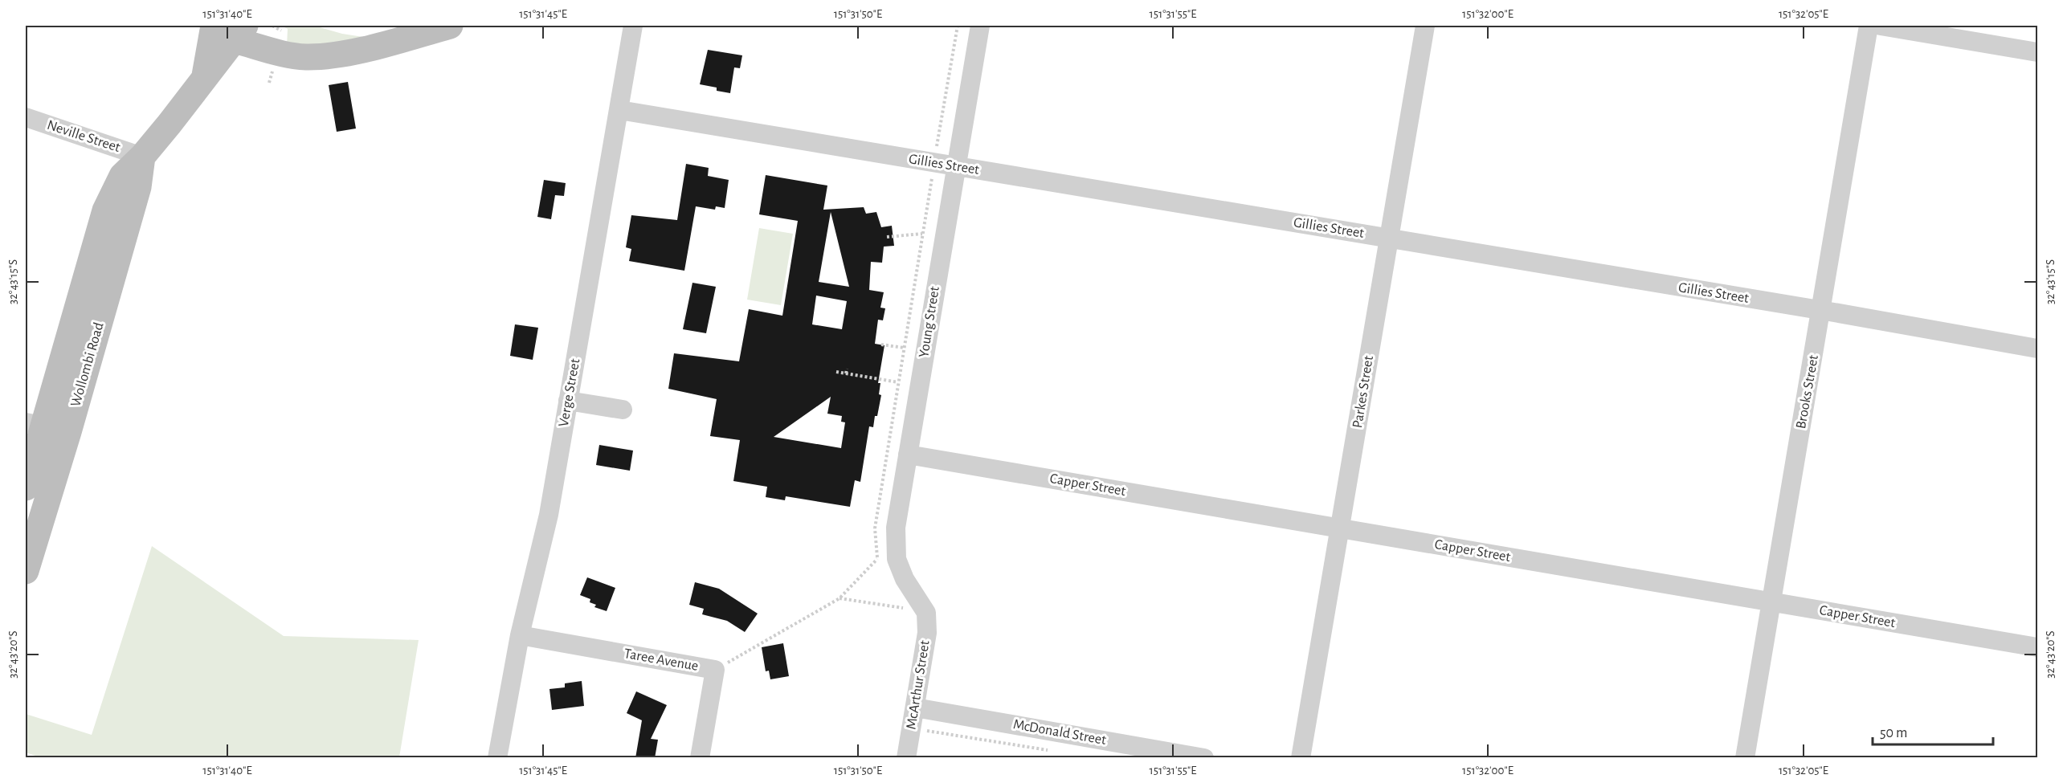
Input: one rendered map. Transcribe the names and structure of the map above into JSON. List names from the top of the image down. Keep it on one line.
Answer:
{"streets":{"main road":["Wollombi Road"],"street":["Neville Street","Gillies Street","Young Street","Parkes Street","Brooks Street","Verge Street","Capper Street","Taree Avenue","McArthur Street","McDonald Street"]},"crossings":[["Neville Street","Wollombi Road"],["Gillies Street","Young Street"],["Gillies Street","Parkes Street"],["Gillies Street","Brooks Street"],["Gillies Street","Verge Street"],["Young Street","Capper Street"],["Young Street","McArthur Street"],["Parkes Street","Capper Street"],["Brooks Street","Capper Street"],["Verge Street","Taree Avenue"],["McArthur Street","McDonald Street"]],"scale_bar":"50 m","coordinates":["151°31'40\"E","151°31'45\"E","151°31'50\"E","151°31'55\"E","151°32'00\"E","151°32'05\"E","32°43'15\"S","32°43'20\"S"]}
